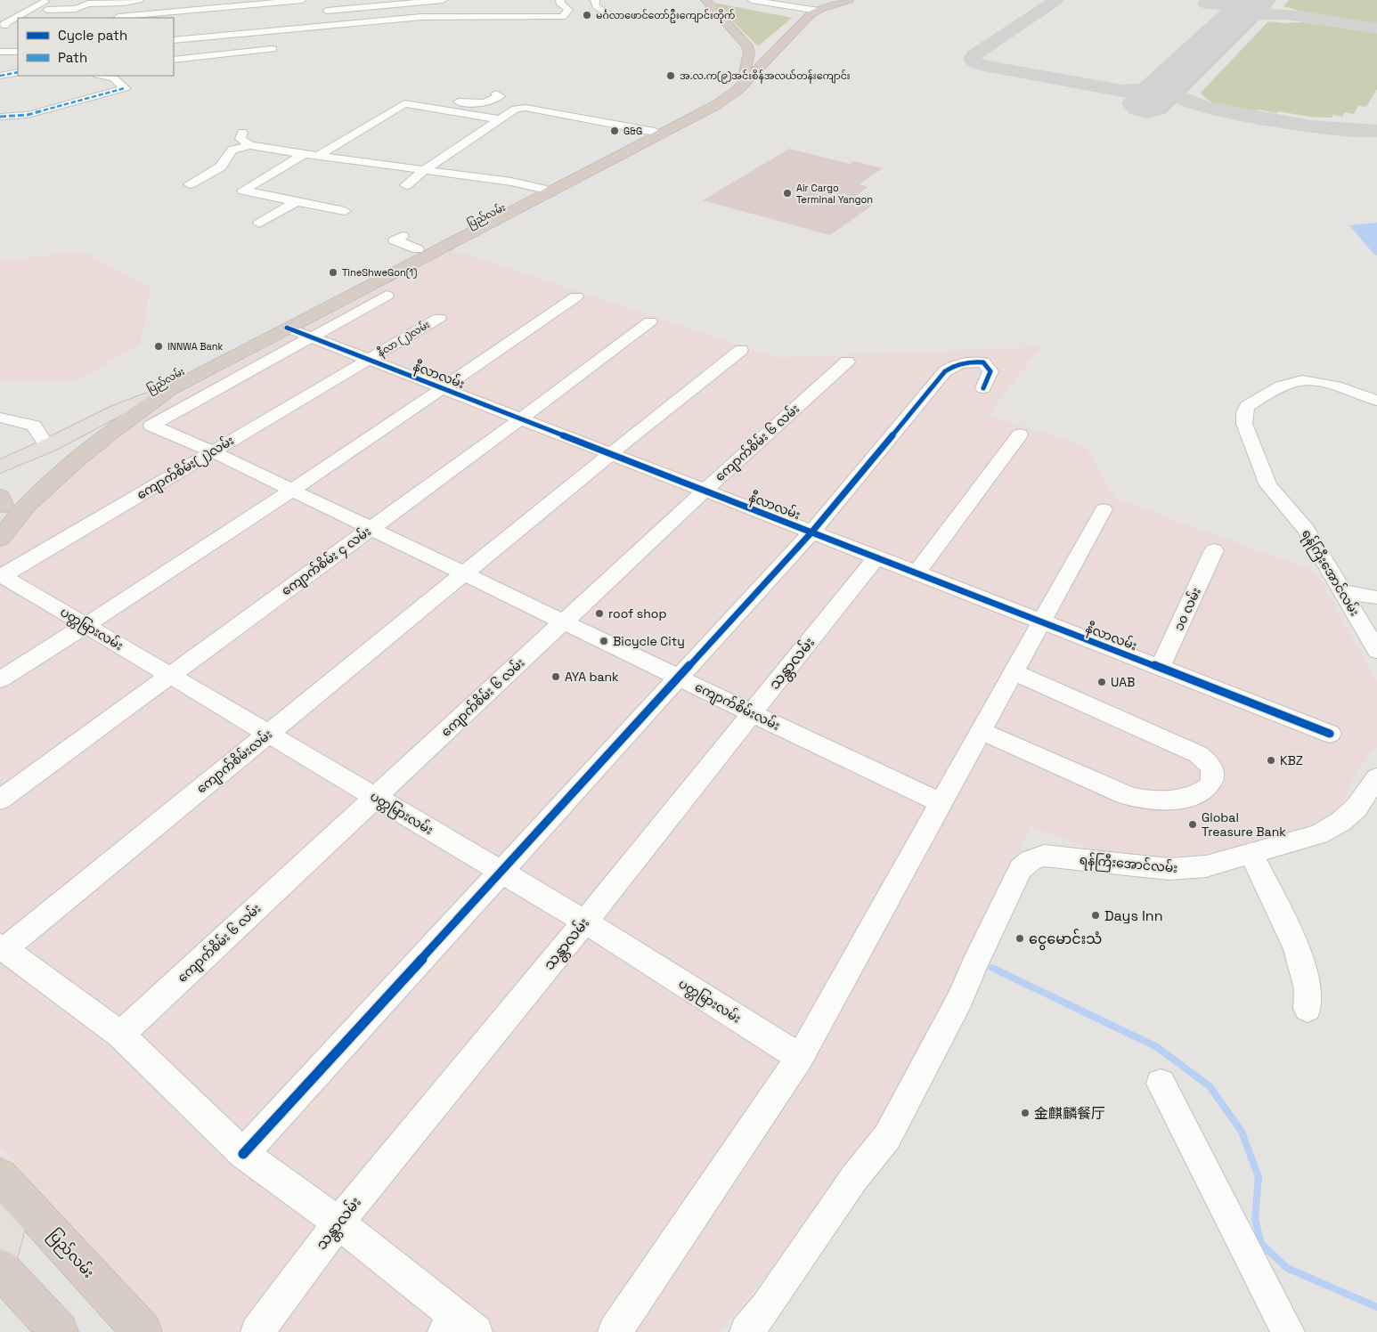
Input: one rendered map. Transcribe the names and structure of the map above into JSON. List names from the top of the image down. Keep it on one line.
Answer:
{"streets":{"highway":["ပြည်လမ်း"],"street":["နီလာ (၂)လမ်း","နီလာလမ်း","ကျောက်စိမ်း ၆ လမ်း","ကျောက်စိမ်း(၂)လမ်း","ကျောက်စိမ်း ၄ လမ်း","ရန်ကြီးအောင်လမ်း","၁၀ လမ်း","ပတ္တမြားလမ်း","သန္တာလမ်း","ကျောက်စိမ်းလမ်း"]},"crossings":[["ပြည်လမ်း","နီလာလမ်း"],["နီလာ (၂)လမ်း","နီလာလမ်း"],["နီလာ (၂)လမ်း","ကျောက်စိမ်း(၂)လမ်း"],["နီလာလမ်း","ကျောက်စိမ်း ၆ လမ်း"],["နီလာလမ်း","ကျောက်စိမ်း(၂)လမ်း"],["နီလာလမ်း","ကျောက်စိမ်း ၄ လမ်း"],["နီလာလမ်း","၁၀ လမ်း"],["နီလာလမ်း","သန္တာလမ်း"],["နီလာလမ်း","ကျောက်စိမ်းလမ်း"],["ကျောက်စိမ်း ၆ လမ်း","ပတ္တမြားလမ်း"],["ကျောက်စိမ်း ၆ လမ်း","ကျောက်စိမ်းလမ်း"],["ကျောက်စိမ်း(၂)လမ်း","ပတ္တမြားလမ်း"],["ကျောက်စိမ်း(၂)လမ်း","ကျောက်စိမ်းလမ်း"],["ကျောက်စိမ်း ၄ လမ်း","ပတ္တမြားလမ်း"],["ကျောက်စိမ်း ၄ လမ်း","ကျောက်စိမ်းလမ်း"],["ပတ္တမြားလမ်း","သန္တာလမ်း"],["ပတ္တမြားလမ်း","ကျောက်စိမ်းလမ်း"],["သန္တာလမ်း","ကျောက်စိမ်းလမ်း"]],"places":["မင်္ဂလာဖောင်တော်ဦးကျောင်းတိုက်","အ.လ.က(၉)အင်းစိန်အလယ်တန်းကျောင်း","G&G","Air Cargo Terminal Yangon","TineShweGon(1)","INNWA Bank","roof shop","Bicycle City","AYA bank","UAB","KBZ","Global Treasure Bank","Days Inn","ငွေမောင်းသံ","金麒麟餐厅"],"legend":["Cycle path","Path"]}
